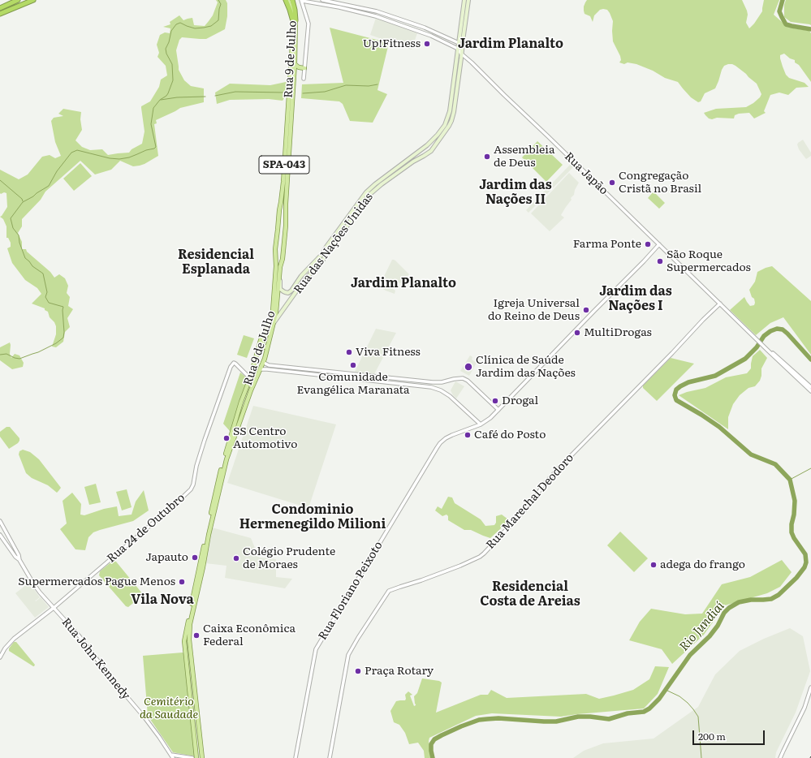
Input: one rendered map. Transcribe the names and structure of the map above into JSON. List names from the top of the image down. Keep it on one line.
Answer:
{"streets":{"main road":["Rua 9 de Julho","SPA-043","Rua das Nações Unidas"],"street":["Rua Japão","Rua Marechal Deodoro","Rua 24 de Outubro","Rua Floriano Peixoto","Rua John Kennedy"]},"crossings":[["Rua 9 de Julho","Rua das Nações Unidas"],["Rua 9 de Julho","Rua 24 de Outubro"],["Rua Japão","Rua das Nações Unidas"],["Rua Japão","Rua Marechal Deodoro"],["Rua Japão","Rua Floriano Peixoto"],["Rua 24 de Outubro","Rua John Kennedy"]],"districts":["Jardim Planalto","Jardim das Nações II","Residencial Esplanada","Jardim Planalto","Jardim das Nações I","Condominio Hermenegildo Milioni","Residencial Costa de Areias","Vila Nova"],"water":["Rio Jundiaí"],"parks":["Cemitério da Saudade"],"places":["Up!Fitness","Assembleia de Deus","Congregação Cristã no Brasil","Farma Ponte","São Roque Supermercados","Igreja Universal do Reino de Deus","MultiDrogas","Viva Fitness","Comunidade Evangélica Maranata","Clínica de Saúde Jardim das Nações","Drogal","Café do Posto","SS Centro Automotivo","Japauto","Colégio Prudente de Moraes","adega do frango","Supermercados Pague Menos","Caixa Econômica Federal","Praça Rotary"],"scale_bar":"200 m"}
